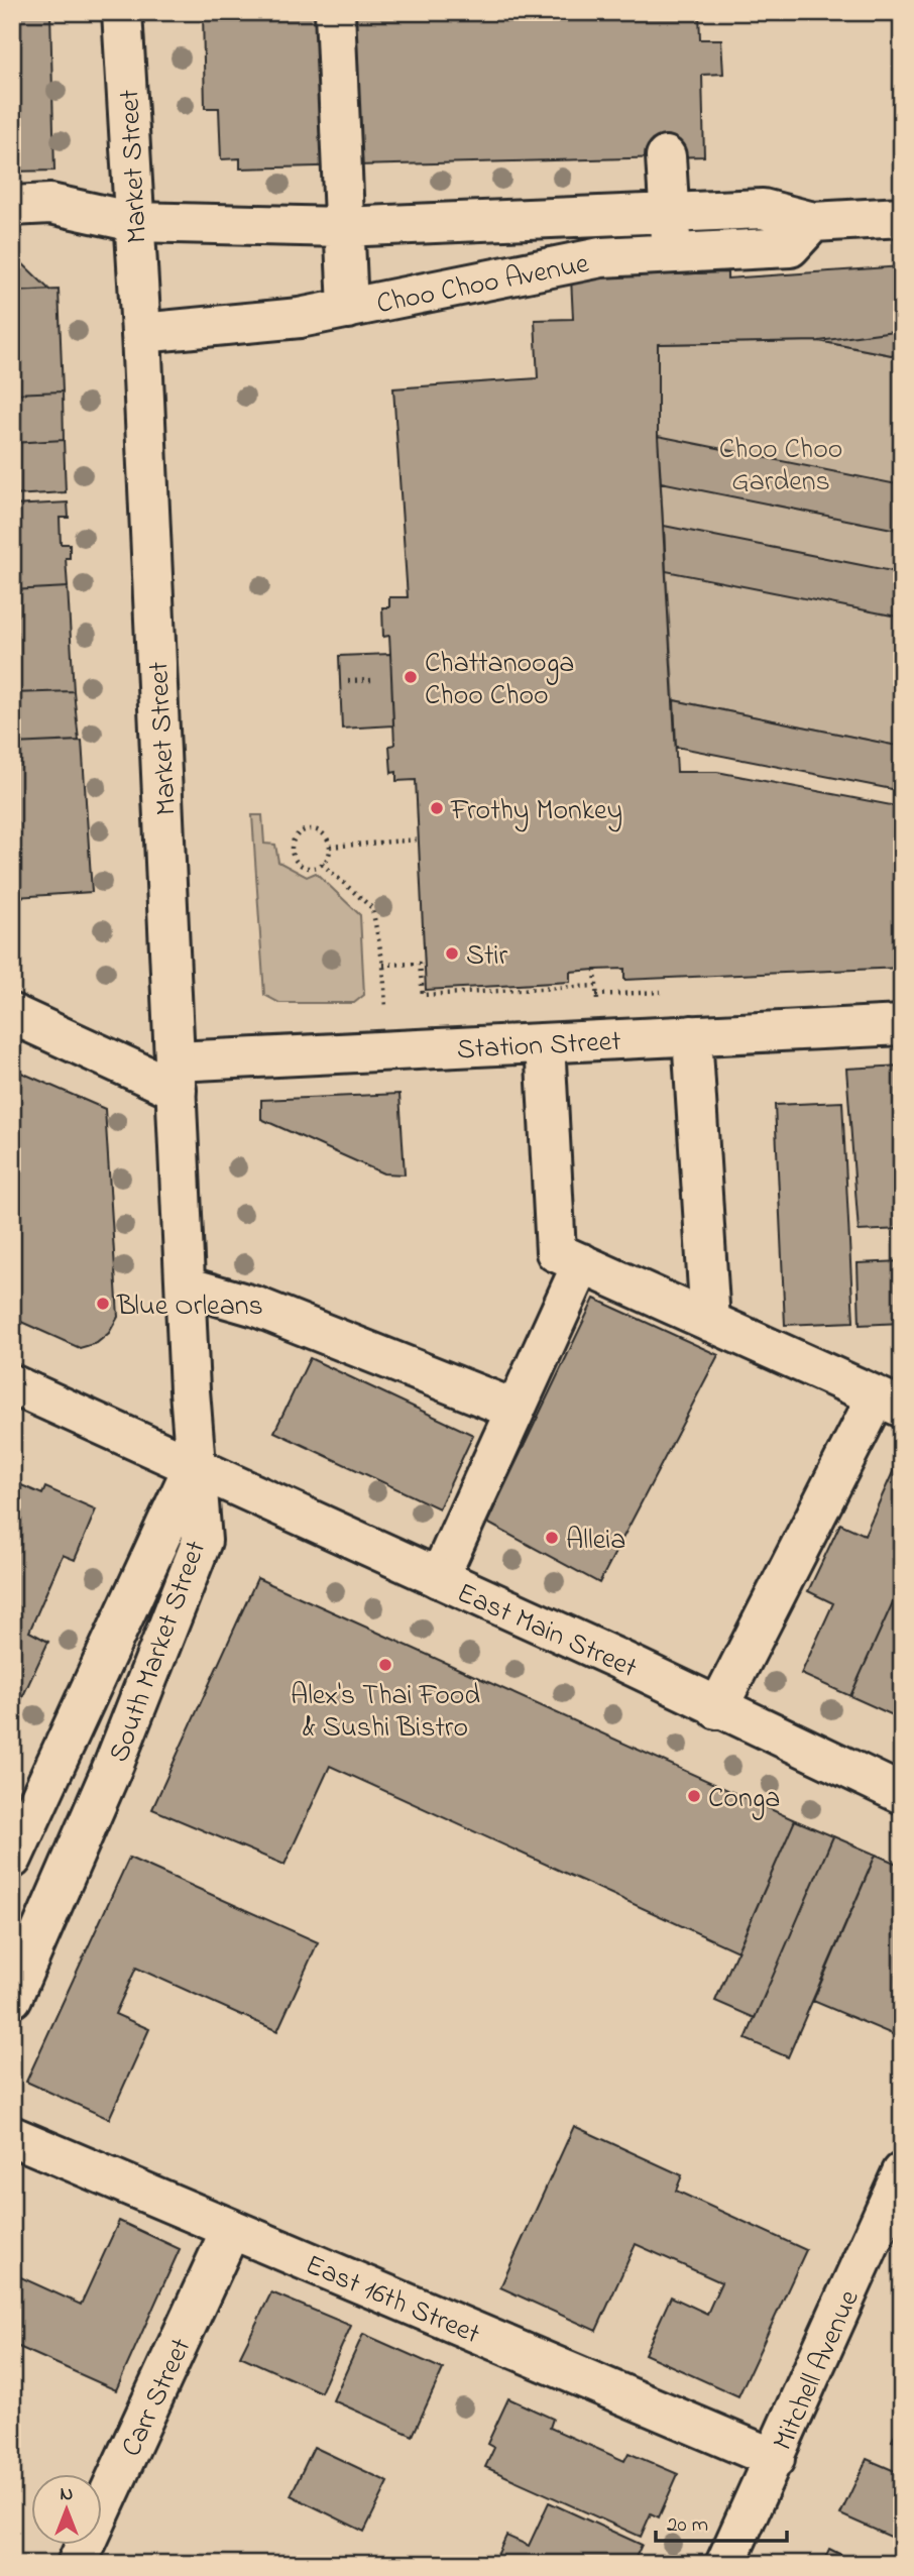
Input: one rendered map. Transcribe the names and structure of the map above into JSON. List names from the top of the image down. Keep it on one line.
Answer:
{"streets":{"main road":["Market Street","Choo Choo Avenue","Station Street","East Main Street","South Market Street","East 16th Street","Mitchell Avenue","Carr Street"]},"crossings":[["Market Street","Choo Choo Avenue"],["Market Street","Station Street"],["Market Street","East Main Street"],["Market Street","South Market Street"],["East Main Street","South Market Street"],["East 16th Street","Mitchell Avenue"],["East 16th Street","Carr Street"]],"parks":["Choo Choo Gardens"],"places":["Chattanooga Choo Choo","Frothy Monkey","Stir","Blue Orleans","Alleia","Alex's Thai Food & Sushi Bistro","Conga"],"scale_bar":"20 m","north":"top"}
